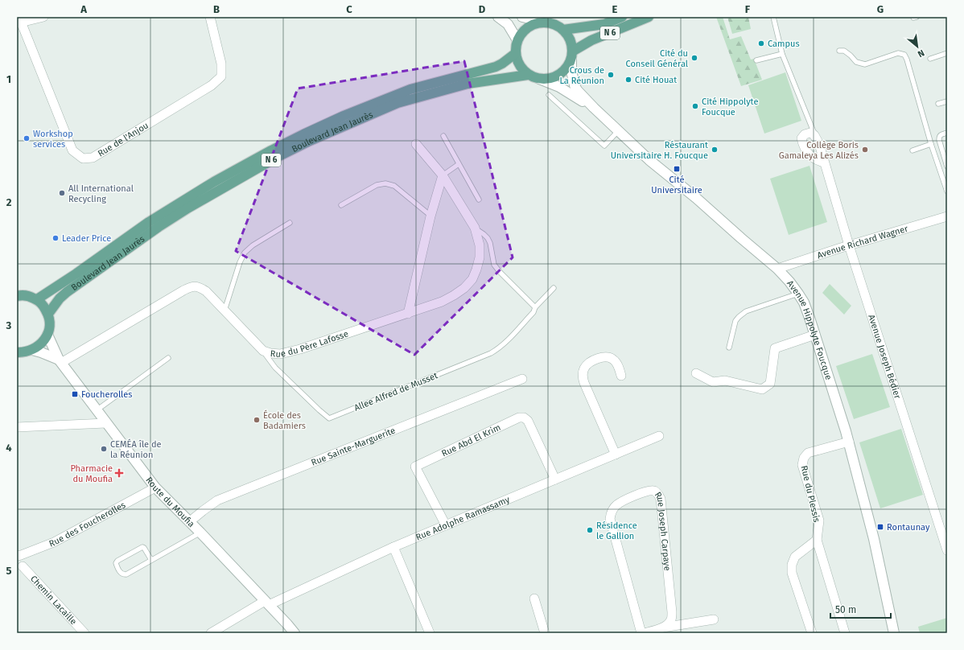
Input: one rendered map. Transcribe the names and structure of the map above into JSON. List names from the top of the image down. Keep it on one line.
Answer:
{"streets":{"main road":["N 6","Boulevard Jean Jaurès"],"street":["Rue de l'Anjou","Avenue Richard Wagner","Avenue Hippolyte Foucque","Rue du Père Lafosse","Avenue Joseph Bédier","Rue Abd El Krim","Rue Sainte-Marguerite","Rue du Plessis","Route du Moufia","Rue Adolphe Ramassamy","Rue des Foucherolles","Rue Joseph Carpaye","Chemin Lacaille"],"lane":["Allee Alfred de Musset"]},"crossings":[["N 6","Boulevard Jean Jaurès"],["N 6","Avenue Hippolyte Foucque"],["Boulevard Jean Jaurès","Avenue Hippolyte Foucque"],["Avenue Richard Wagner","Avenue Hippolyte Foucque"],["Avenue Richard Wagner","Avenue Joseph Bédier"],["Avenue Hippolyte Foucque","Rue du Plessis"],["Rue du Père Lafosse","Allee Alfred de Musset"],["Rue du Père Lafosse","Route du Moufia"],["Rue Abd El Krim","Rue Adolphe Ramassamy"],["Rue Sainte-Marguerite","Route du Moufia"],["Route du Moufia","Rue Adolphe Ramassamy"],["Route du Moufia","Rue des Foucherolles"]],"places":{"other":["Campus","Cité du Conseil Général","Crous de La Réunion","Cité Houat","Cité Hippolyte Foucque","Workshop services","Réstaurant Universitaire H. Foucque","Collège Boris Gamaleya Les Alizés","All International Recycling","Leader Price","École des Badamiers","CEMÉA île de la Réunion","Résidence le Gallion"],"transit":["Cité Universitaire","Foucherolles","Rontaunay"],"health":["Pharmacie du Moufia"]},"scale_bar":"50 m","north":"bottom right","grid":{"columns":["A","B","C","D","E","F","G"],"rows":["1","2","3","4","5"]}}
